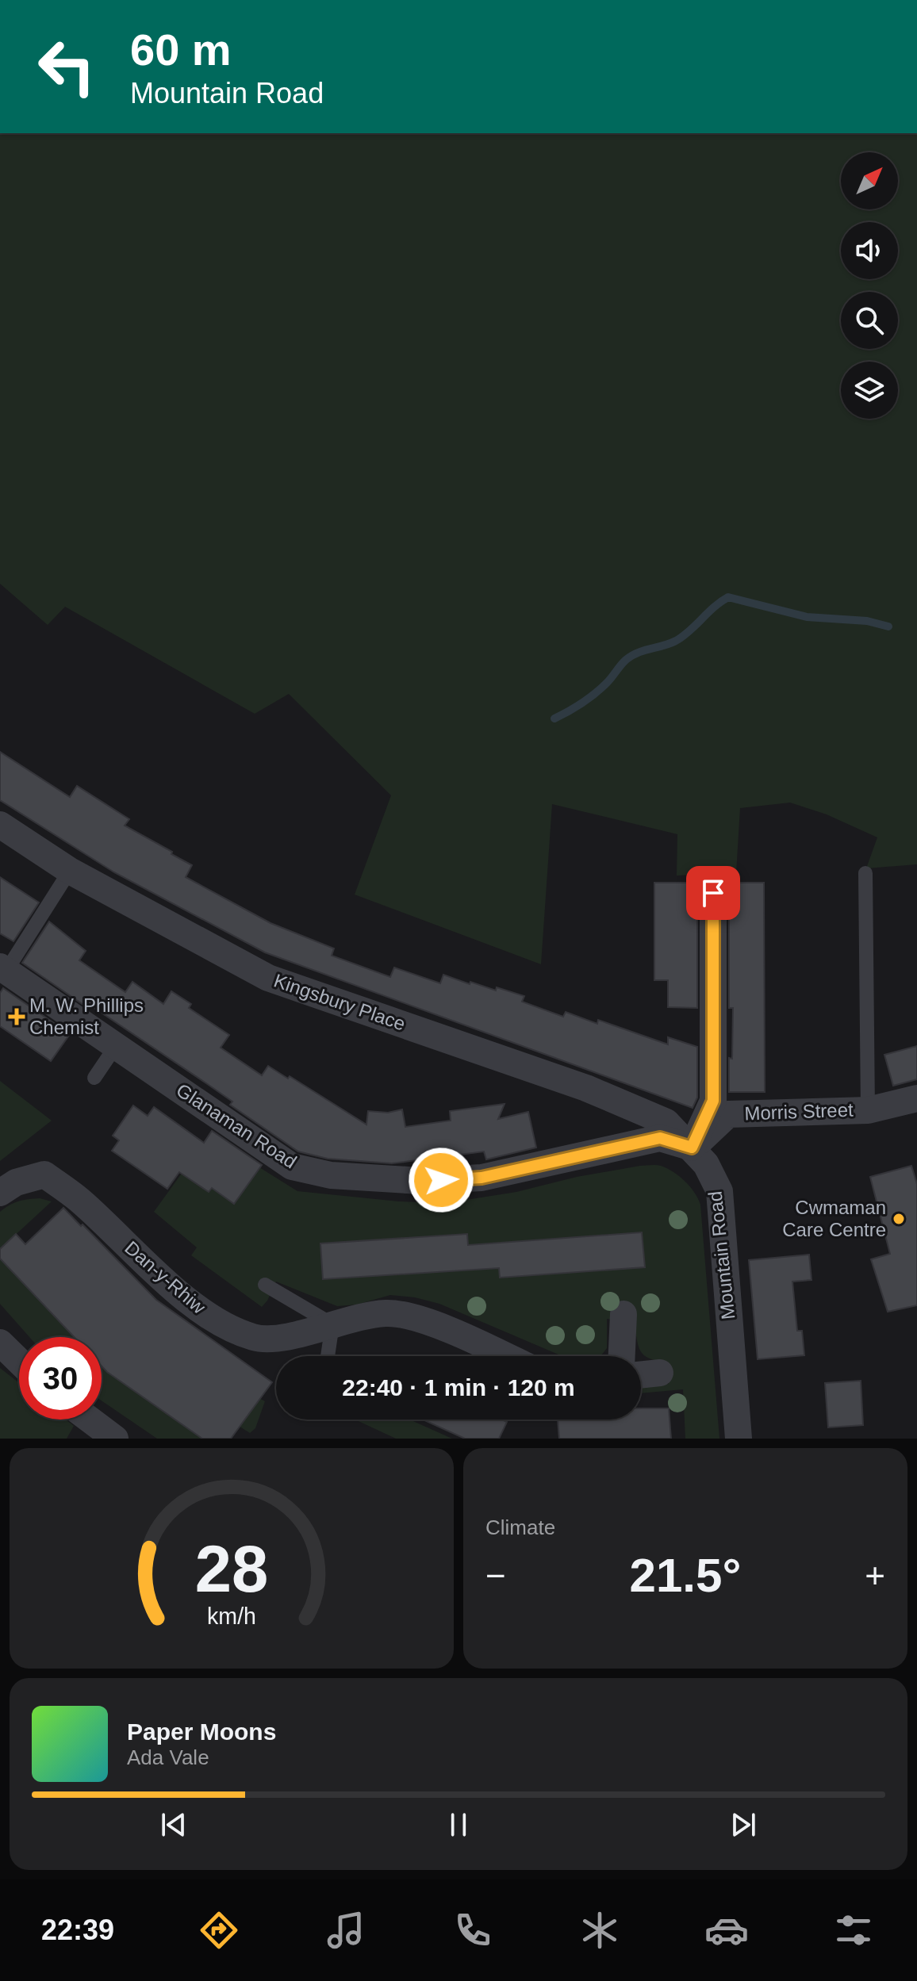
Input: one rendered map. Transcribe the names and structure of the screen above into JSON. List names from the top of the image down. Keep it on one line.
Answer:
{"streets":{"street":["Kingsbury Place","Morris Street","Glanaman Road","Mountain Road","Dan-y-Rhiw"]},"crossings":[["Kingsbury Place","Morris Street"],["Kingsbury Place","Glanaman Road"],["Kingsbury Place","Mountain Road"],["Morris Street","Glanaman Road"],["Morris Street","Mountain Road"],["Glanaman Road","Mountain Road"]],"places":{"health":["M. W. Phillips Chemist"],"other":["Cwmaman Care Centre"]},"north":"top right","page":{"turn":["60 m","Mountain Road"],"limit":"30","trip":"22:40 · 1 min · 120 m","tile":"Climate","heat":["−","21.5°","+"],"song":["Paper Moons","Ada Vale"],"tabs":"22:39","gauge":["28","km/h"]}}
